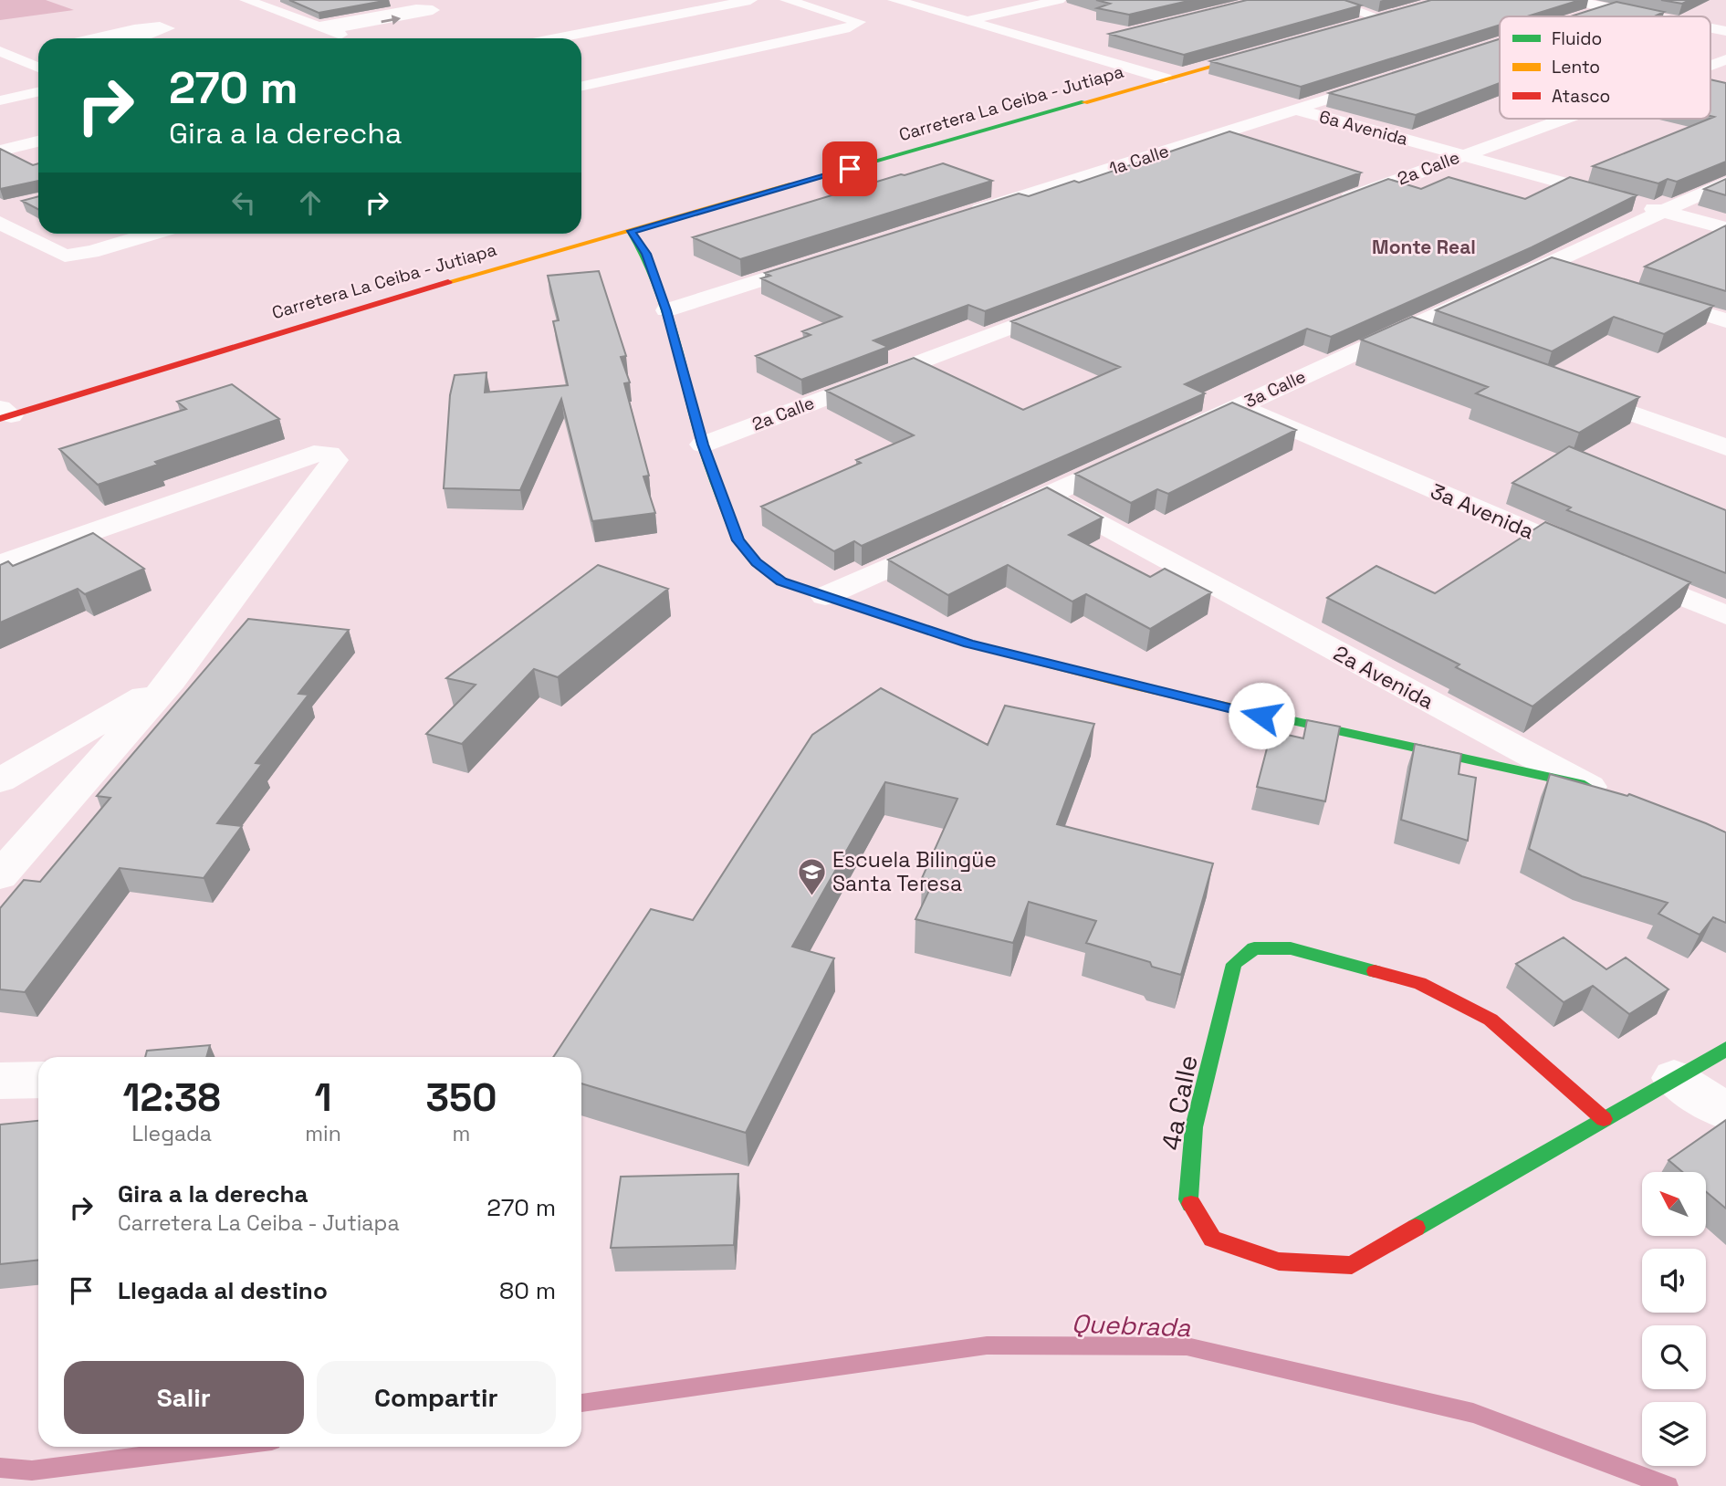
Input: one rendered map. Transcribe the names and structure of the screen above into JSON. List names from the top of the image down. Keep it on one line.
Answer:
{"streets":{"street":["Carretera La Ceiba - Jutiapa","6a Avenida","1a Calle","2a Calle","3a Calle","3a Avenida","2a Avenida","4a Calle"]},"crossings":[["6a Avenida","1a Calle"],["6a Avenida","2a Calle"],["3a Calle","3a Avenida"]],"districts":["Monte Real"],"water":["Quebrada"],"places":{"school or university":["Escuela Bilingüe Santa Teresa"]},"legend":["Fluido","Lento","Atasco"],"north":"top left","page":{"turn":["270 m","Gira a la derecha"],"eta":["12:38","Llegada","1","min","350","m"],"list":[{"name":"Gira a la derecha","note":"Carretera La Ceiba - Jutiapa","value":"270 m"},{"name":"Llegada al destino","value":"80 m"}],"buttons":["Salir","Compartir"]}}
